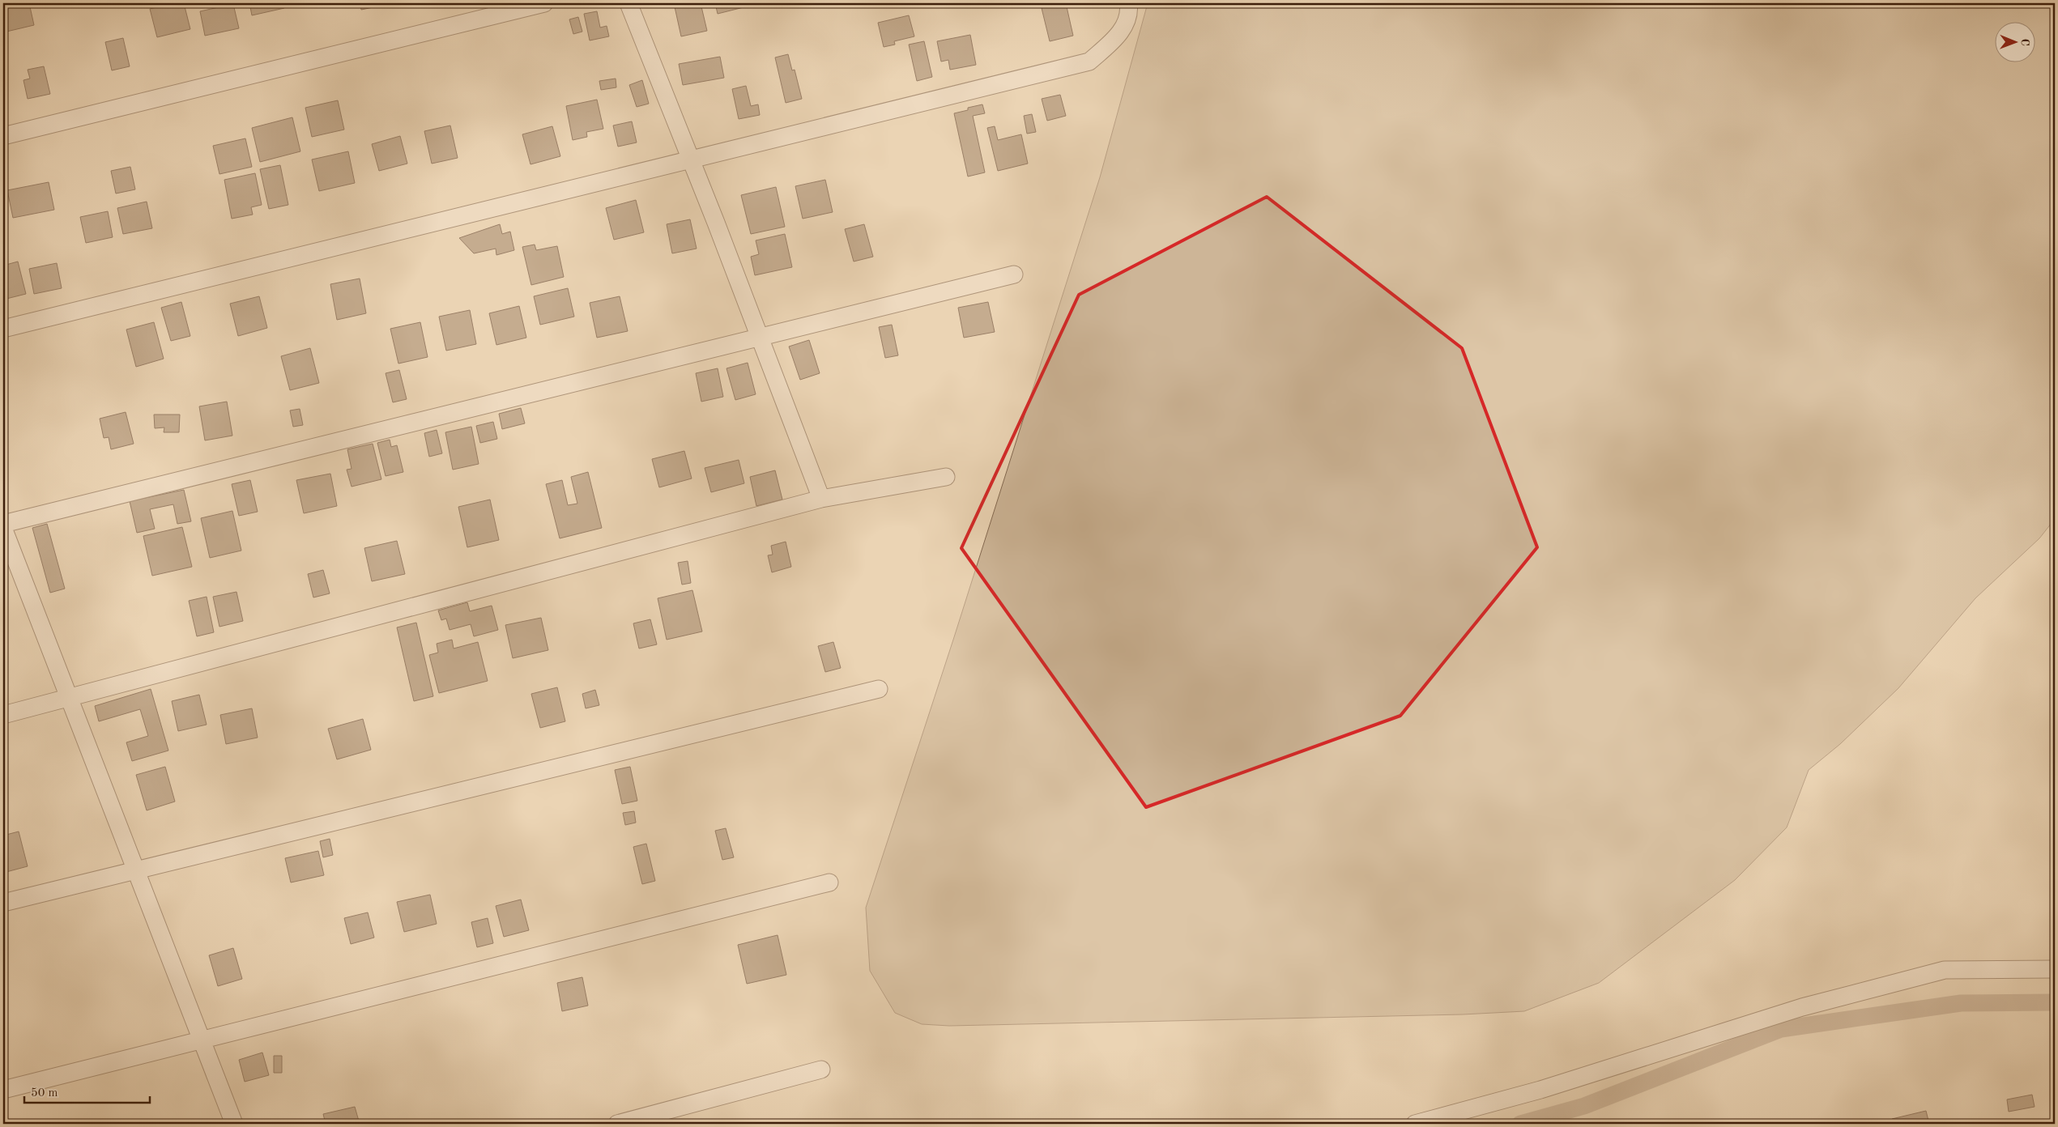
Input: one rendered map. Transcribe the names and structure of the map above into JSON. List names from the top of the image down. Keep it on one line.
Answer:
{"scale_bar":"50 m","north":"right"}
